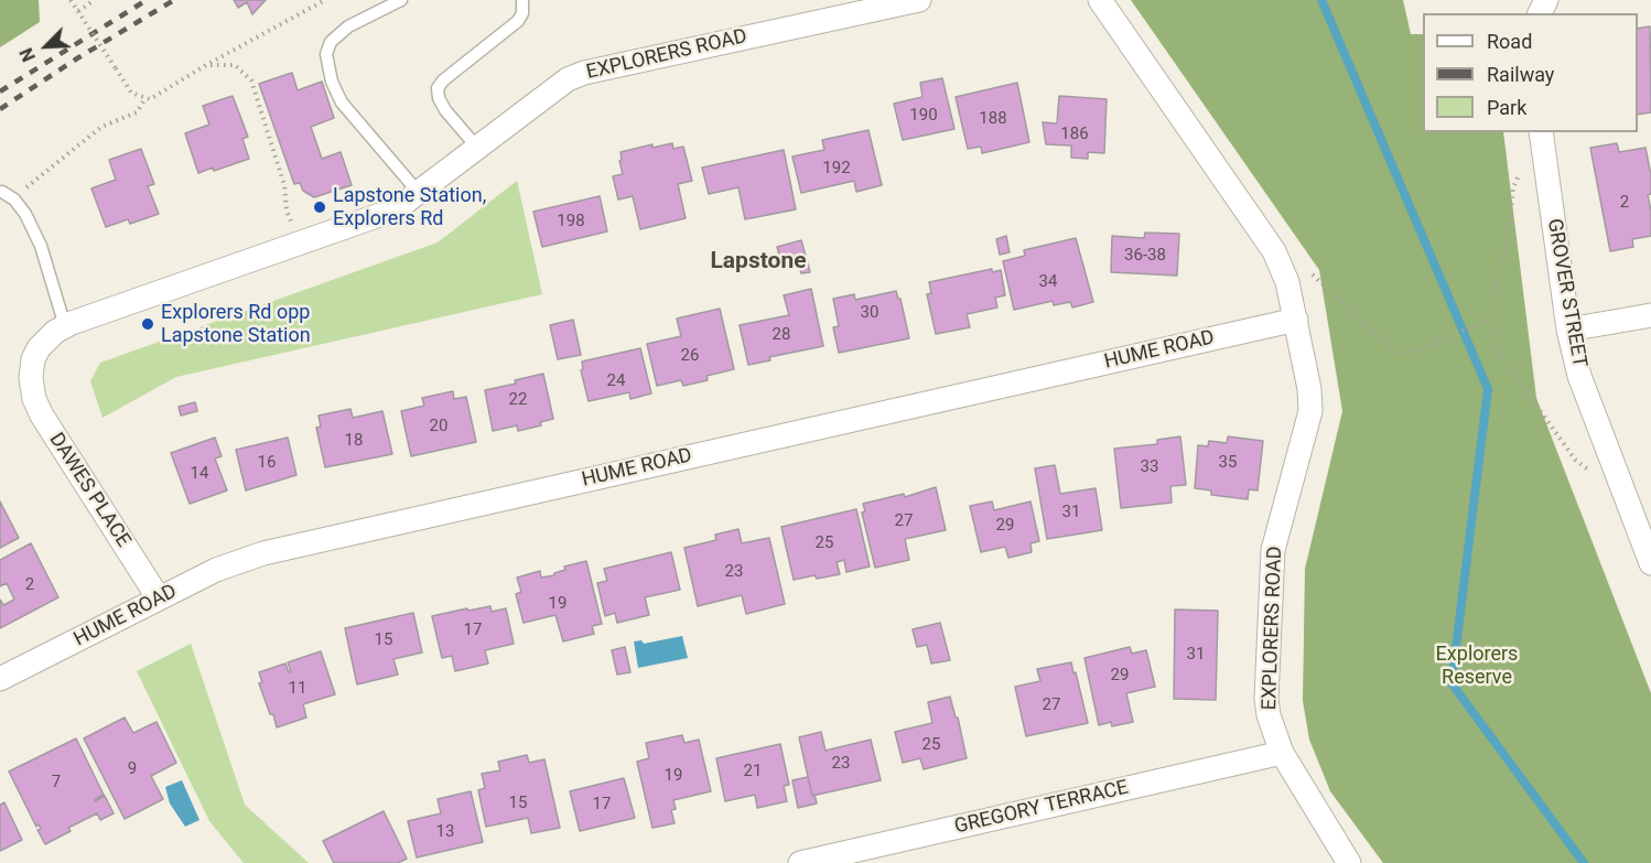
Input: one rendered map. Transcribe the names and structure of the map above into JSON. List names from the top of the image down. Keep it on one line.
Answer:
{"streets":{"street":["EXPLORERS ROAD","GROVER STREET","HUME ROAD","DAWES PLACE","GREGORY TERRACE"]},"crossings":[["EXPLORERS ROAD","HUME ROAD"],["EXPLORERS ROAD","DAWES PLACE"],["EXPLORERS ROAD","GREGORY TERRACE"],["HUME ROAD","DAWES PLACE"]],"districts":["Lapstone"],"parks":["Explorers Reserve"],"places":["Lapstone Station, Explorers Rd","Explorers Rd opp Lapstone Station"],"house_numbers":["190","188","186","192","2","198","36-38","34","30","28","26","24","22","20","18","16","35","33","14","31","27","29","25","23","2","19","17","15","31","29","11","27","25","23","9","21","19","7","15","17","13"],"legend":["Road","Railway","Park"],"north":"bottom left"}
